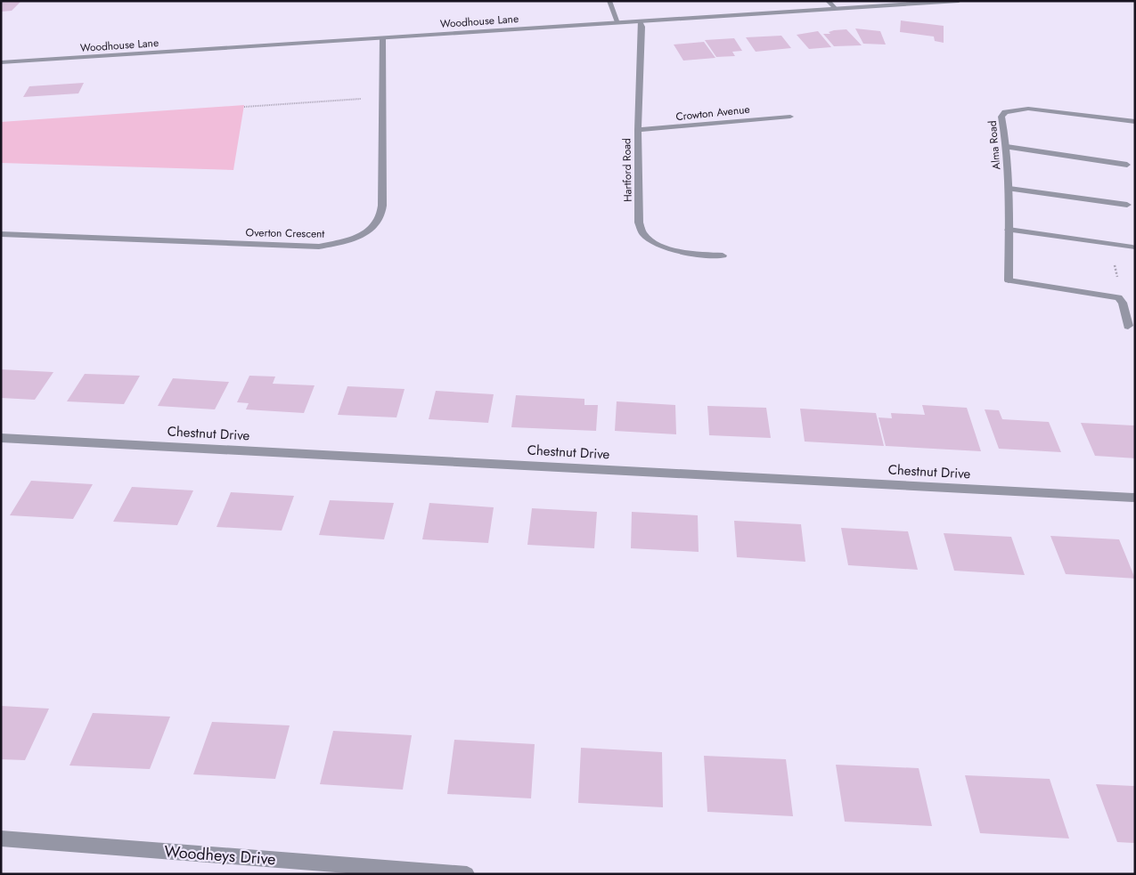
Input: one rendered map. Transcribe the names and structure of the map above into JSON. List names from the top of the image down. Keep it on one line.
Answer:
{"streets":{"street":["Woodhouse Lane","Crowton Avenue","Alma Road","Hartford Road","Overton Crescent","Chestnut Drive","Woodheys Drive"]},"crossings":[["Woodhouse Lane","Hartford Road"],["Woodhouse Lane","Overton Crescent"],["Crowton Avenue","Hartford Road"]]}
